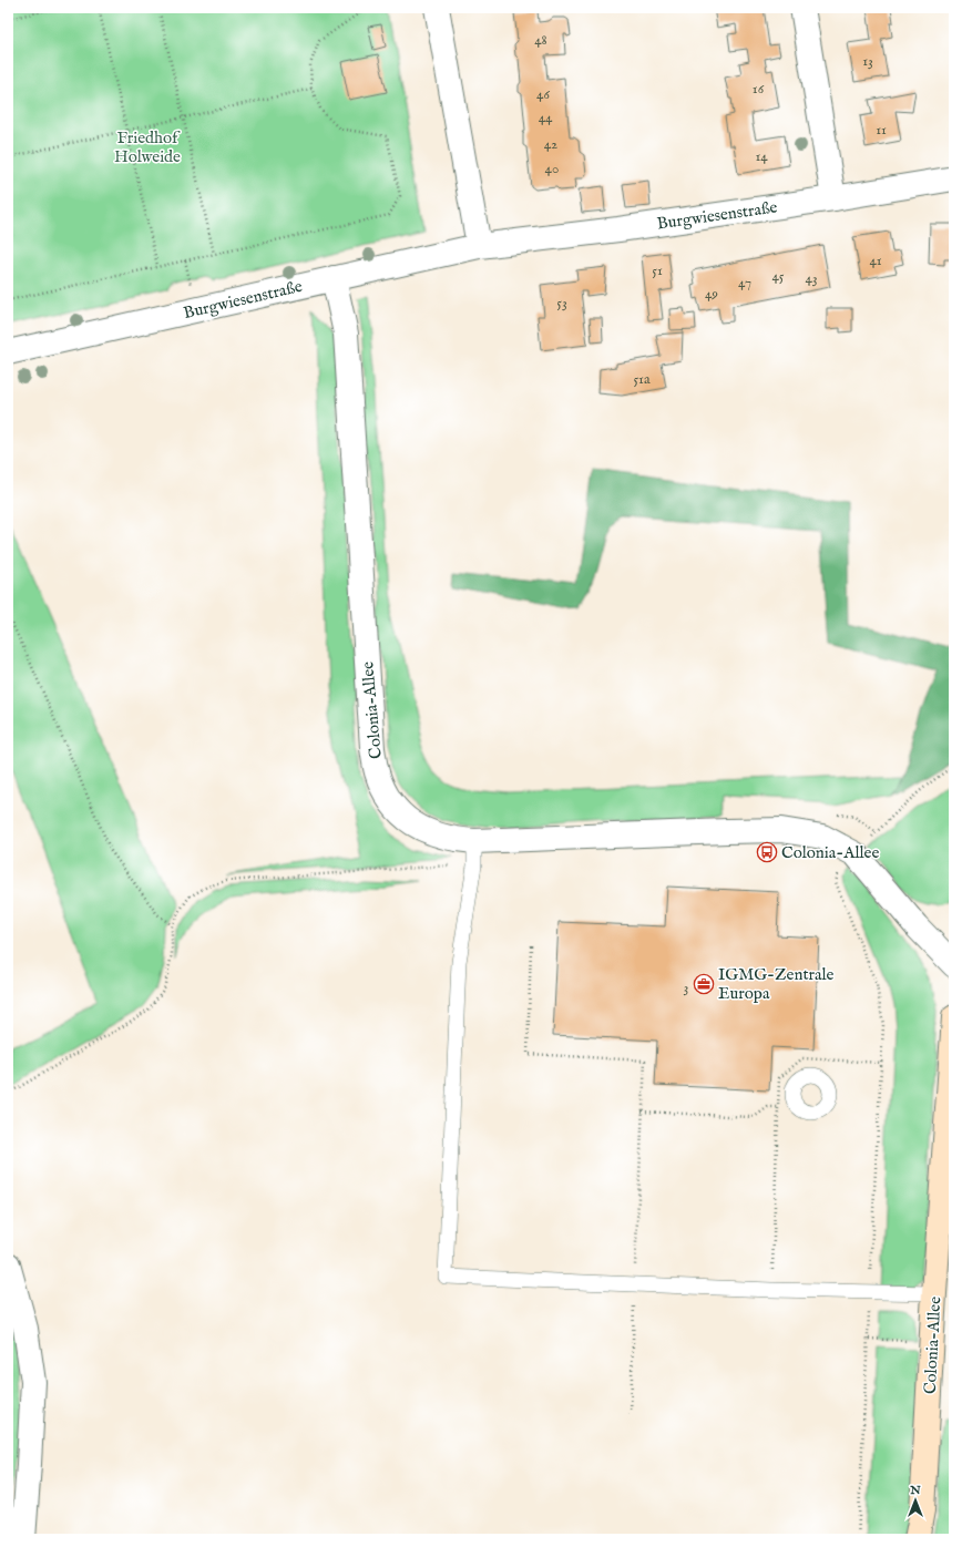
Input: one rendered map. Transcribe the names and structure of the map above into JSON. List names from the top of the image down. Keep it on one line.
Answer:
{"streets":{"main road":["Colonia-Allee"],"street":["Burgwiesenstraße"]},"crossings":[["Burgwiesenstraße","Colonia-Allee"]],"parks":["Friedhof Holweide"],"places":{"bus stop":["Colonia-Allee"],"office":["IGMG-Zentrale Europa"]},"house_numbers":["48","13","16","46","44","11","42","14","40","41","51","45","43","47","49","53","51a","3"],"north":"top"}
